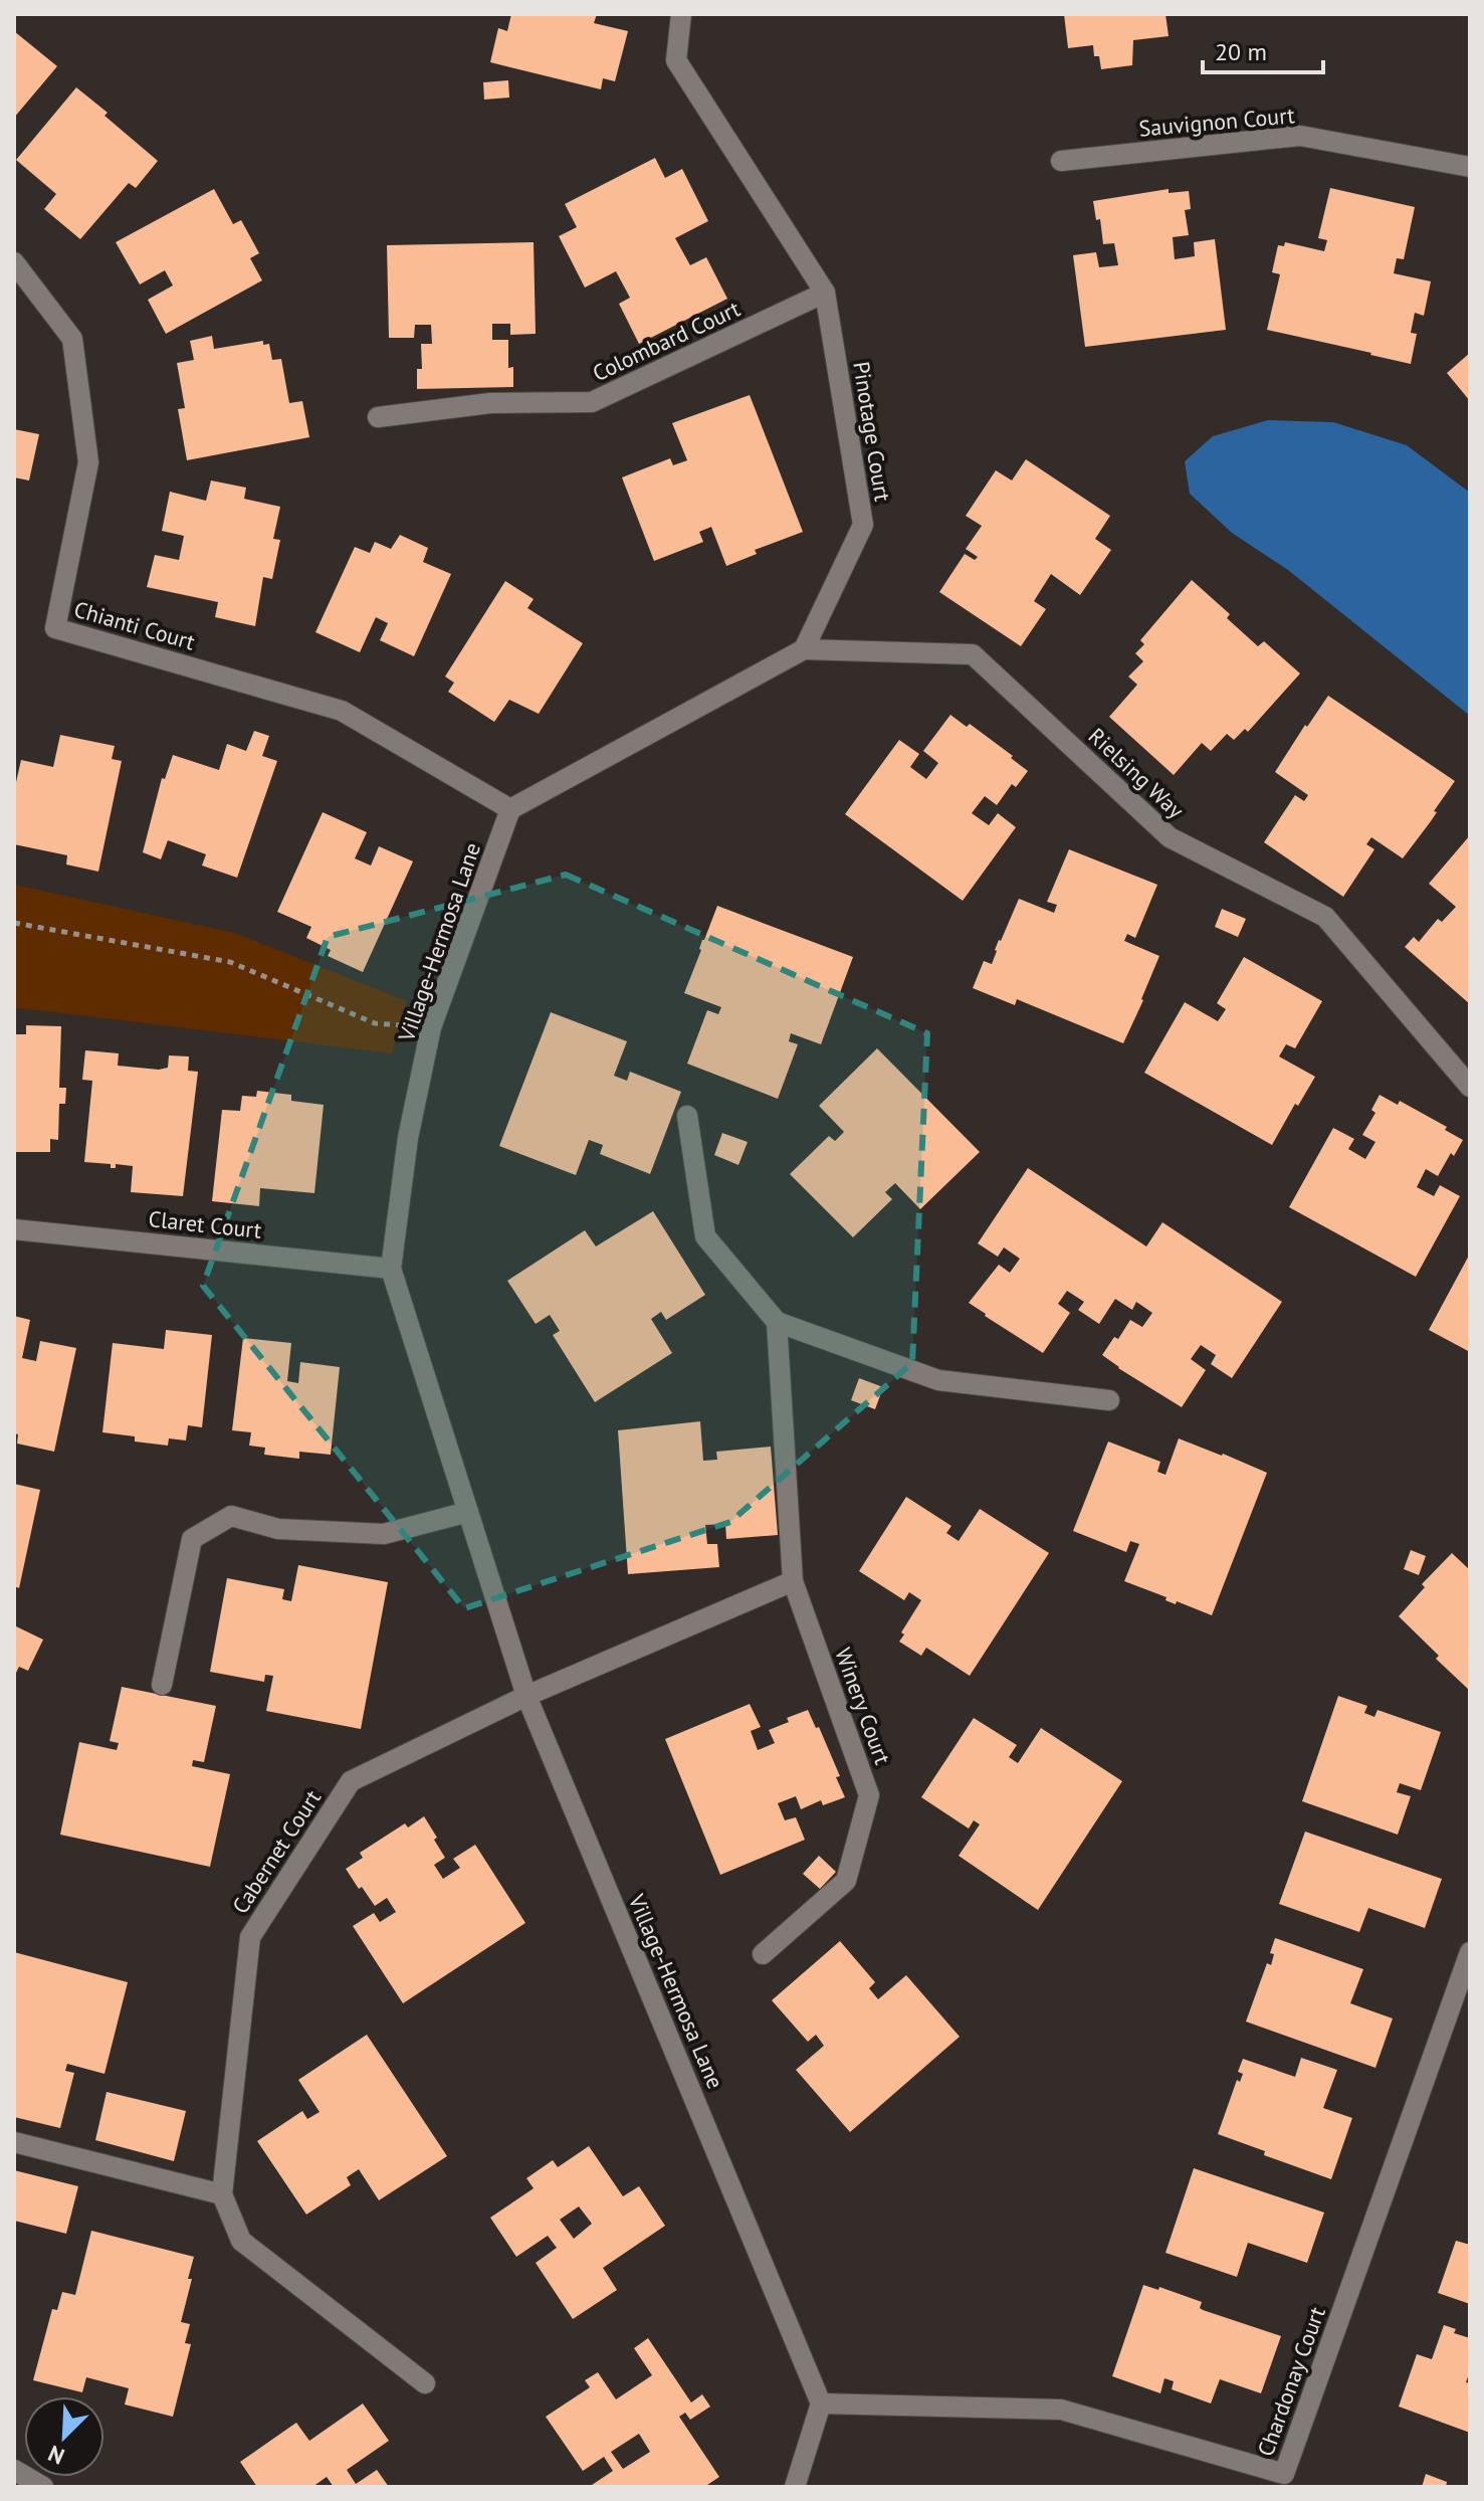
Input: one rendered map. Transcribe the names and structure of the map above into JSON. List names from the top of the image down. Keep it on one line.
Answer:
{"streets":{"street":["Sauvignon Court","Colombard Court","Pinotage Court","Chianti Court","Rielsing Way","Village-Hermosa Lane","Claret Court","Winery Court","Cabernet Court","Chardonay Court"]},"crossings":[["Colombard Court","Pinotage Court"],["Pinotage Court","Rielsing Way"],["Chianti Court","Village-Hermosa Lane"],["Village-Hermosa Lane","Claret Court"],["Village-Hermosa Lane","Cabernet Court"],["Village-Hermosa Lane","Chardonay Court"]],"scale_bar":"20 m","north":"bottom left"}
